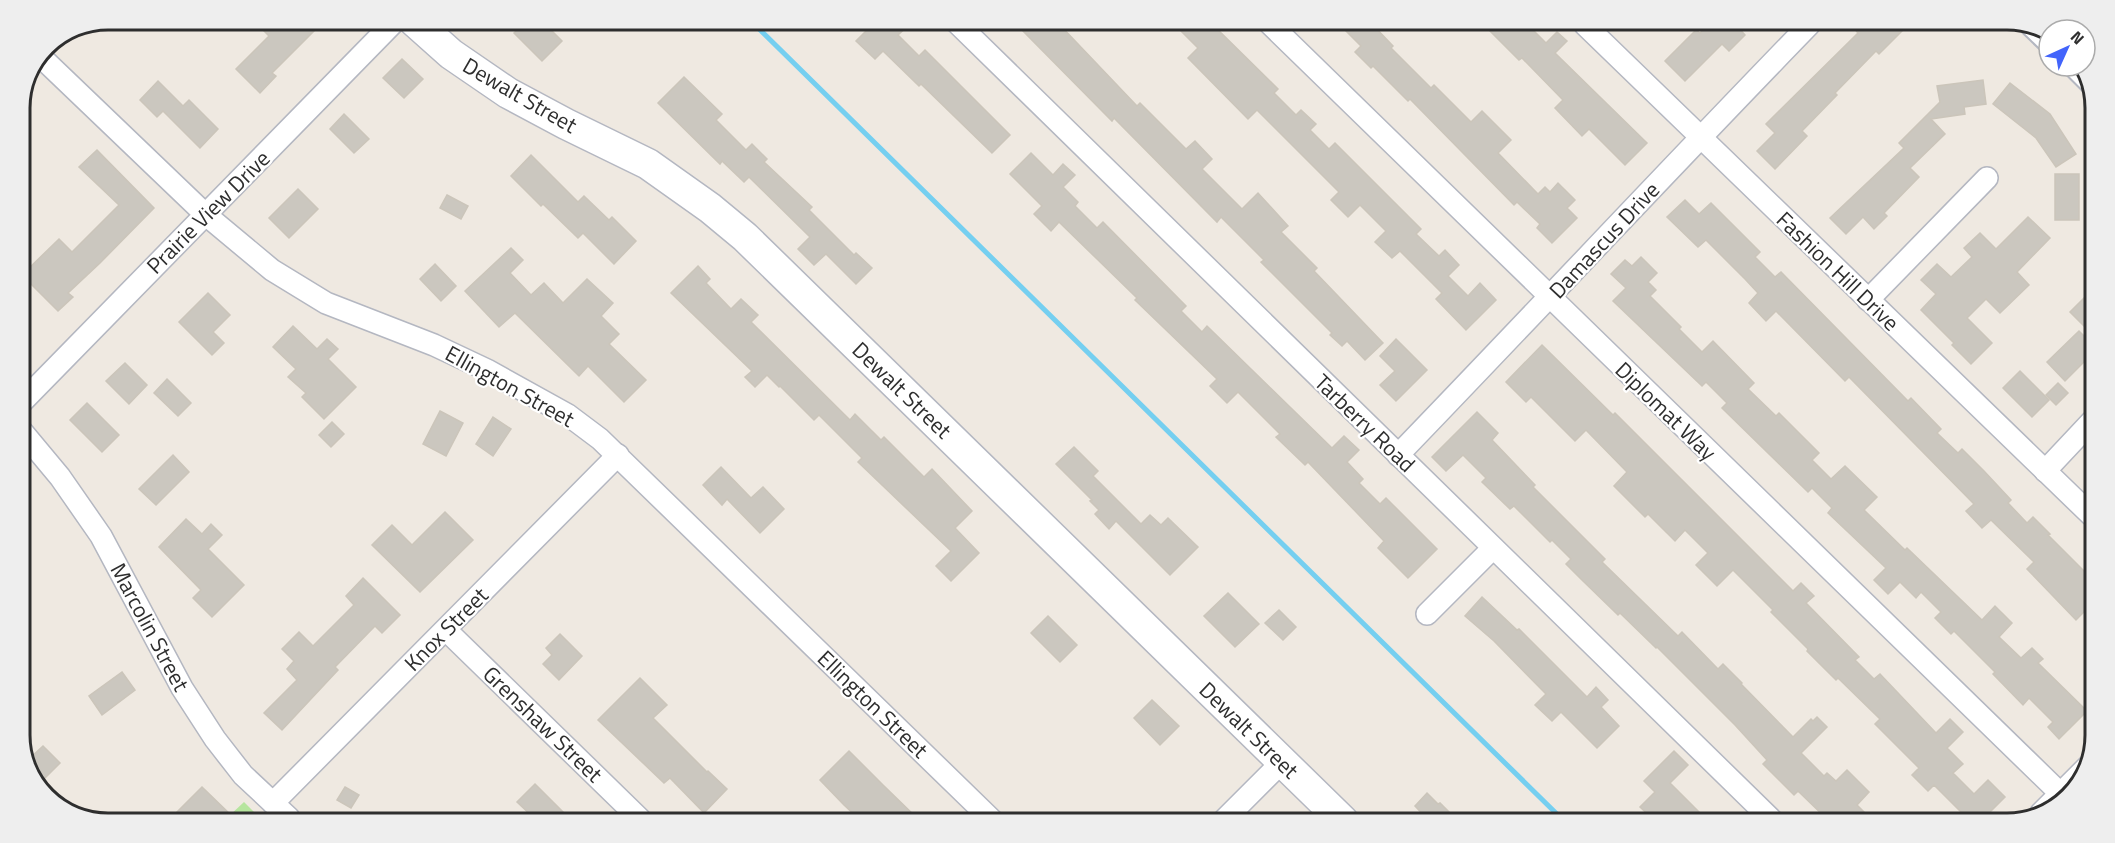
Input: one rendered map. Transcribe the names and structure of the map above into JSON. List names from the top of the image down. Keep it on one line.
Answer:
{"streets":{"street":["Dewalt Street","Prairie View Drive","Damascus Drive","Fashion Hill Drive","Ellington Street","Diplomat Way","Tarberry Road","Marcolin Street","Knox Street","Grenshaw Street"]},"crossings":[["Prairie View Drive","Ellington Street"],["Damascus Drive","Fashion Hill Drive"],["Damascus Drive","Diplomat Way"],["Damascus Drive","Tarberry Road"],["Ellington Street","Knox Street"],["Marcolin Street","Knox Street"],["Knox Street","Grenshaw Street"]],"north":"top right"}
